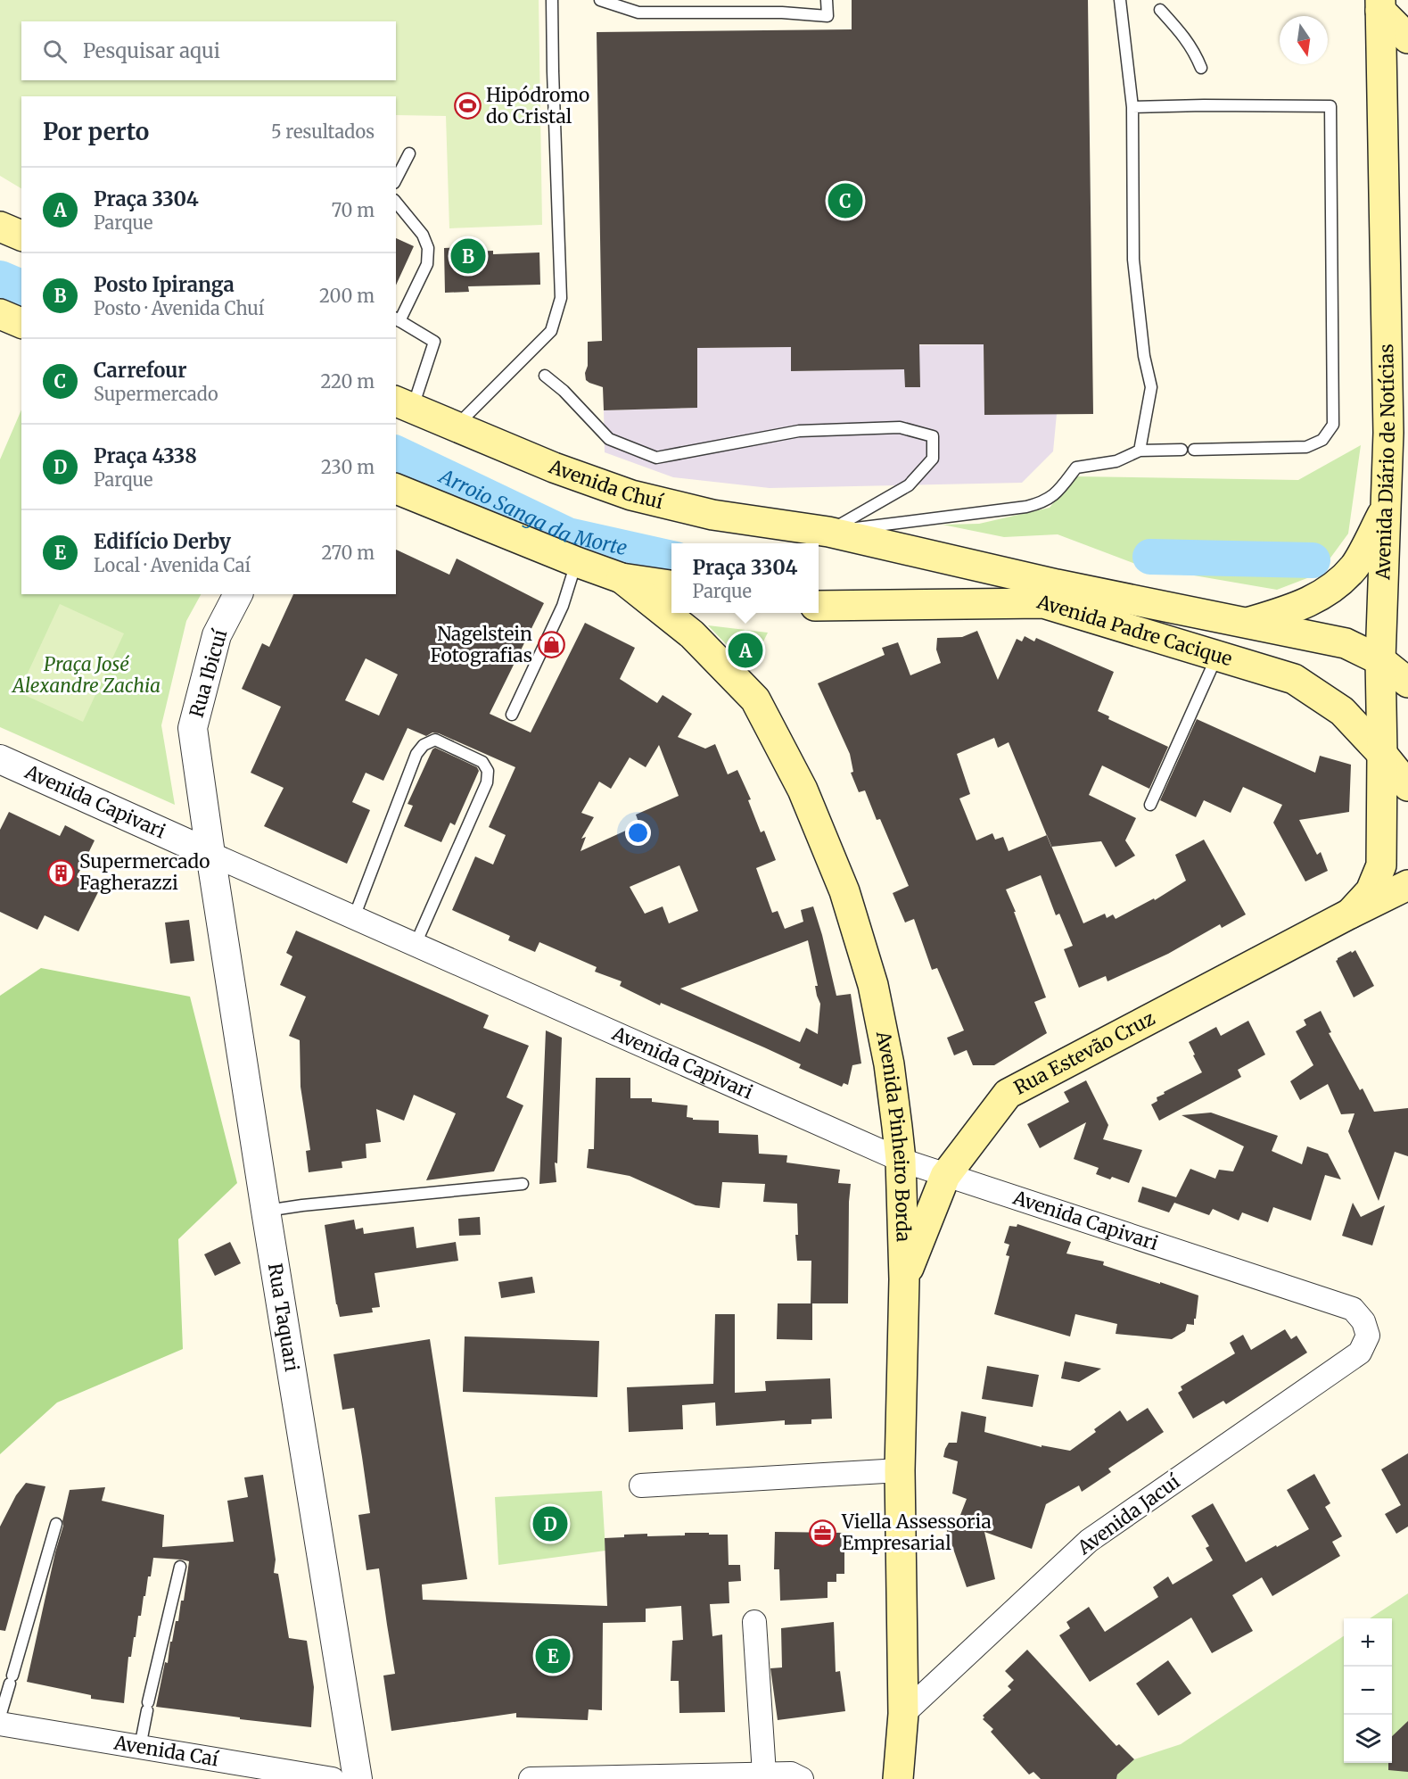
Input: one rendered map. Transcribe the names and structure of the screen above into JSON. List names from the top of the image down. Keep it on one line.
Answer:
{"streets":{"main road":["Avenida Diário de Notícias","Avenida Chuí","Avenida Padre Cacique","Rua Estevão Cruz","Avenida Pinheiro Borda"],"street":["Rua Ibicuí","Avenida Capivari","Rua Taquari","Avenida Jacuí","Avenida Caí"]},"crossings":[["Avenida Diário de Notícias","Avenida Padre Cacique"],["Avenida Diário de Notícias","Rua Estevão Cruz"],["Avenida Chuí","Avenida Padre Cacique"],["Rua Ibicuí","Avenida Capivari"],["Rua Ibicuí","Rua Taquari"],["Avenida Capivari","Rua Estevão Cruz"],["Avenida Capivari","Avenida Pinheiro Borda"],["Avenida Capivari","Rua Taquari"],["Avenida Capivari","Avenida Jacuí"],["Rua Estevão Cruz","Avenida Pinheiro Borda"],["Avenida Pinheiro Borda","Avenida Jacuí"]],"water":["Arroio Sanga da Morte"],"parks":["Praça José Alexandre Zachia"],"places":{"sports":["Hipódromo do Cristal"],"shop":["Nagelstein Fotografias"],"building":["Supermercado Fagherazzi"],"office":["Viella Assessoria Empresarial"]},"north":"bottom","page":{"search":"Pesquisar aqui","heading":["Por perto","5 resultados"],"list":[{"mark":"A","name":"Praça 3304","note":"Parque","value":"70 m"},{"mark":"B","name":"Posto Ipiranga","note":"Posto · Avenida Chuí","value":"200 m"},{"mark":"C","name":"Carrefour","note":"Supermercado","value":"220 m"},{"mark":"D","name":"Praça 4338","note":"Parque","value":"230 m"},{"mark":"E","name":"Edifício Derby","note":"Local · Avenida Caí","value":"270 m"}],"pins":["C","B","A","D","E"],"popup":["Praça 3304","Parque"],"map_buttons":["+","−"]}}
